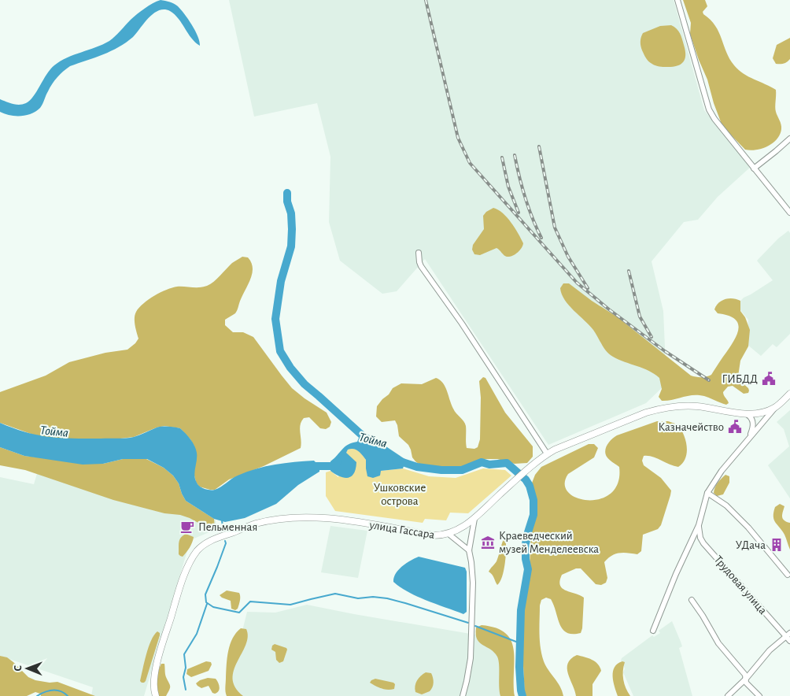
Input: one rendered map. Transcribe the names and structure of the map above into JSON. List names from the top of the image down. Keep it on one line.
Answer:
{"streets":{"main road":["улица Гассара"],"street":["Трудовая улица"]},"water":["Тойма"],"parks":["Ушковские острова"],"places":{"public building":["ГИБДД","Казначейство"],"cafe":["Пельменная"],"museum":["Краеведческий музей Менделеевска"],"building":["УДача"]},"north":"left"}
